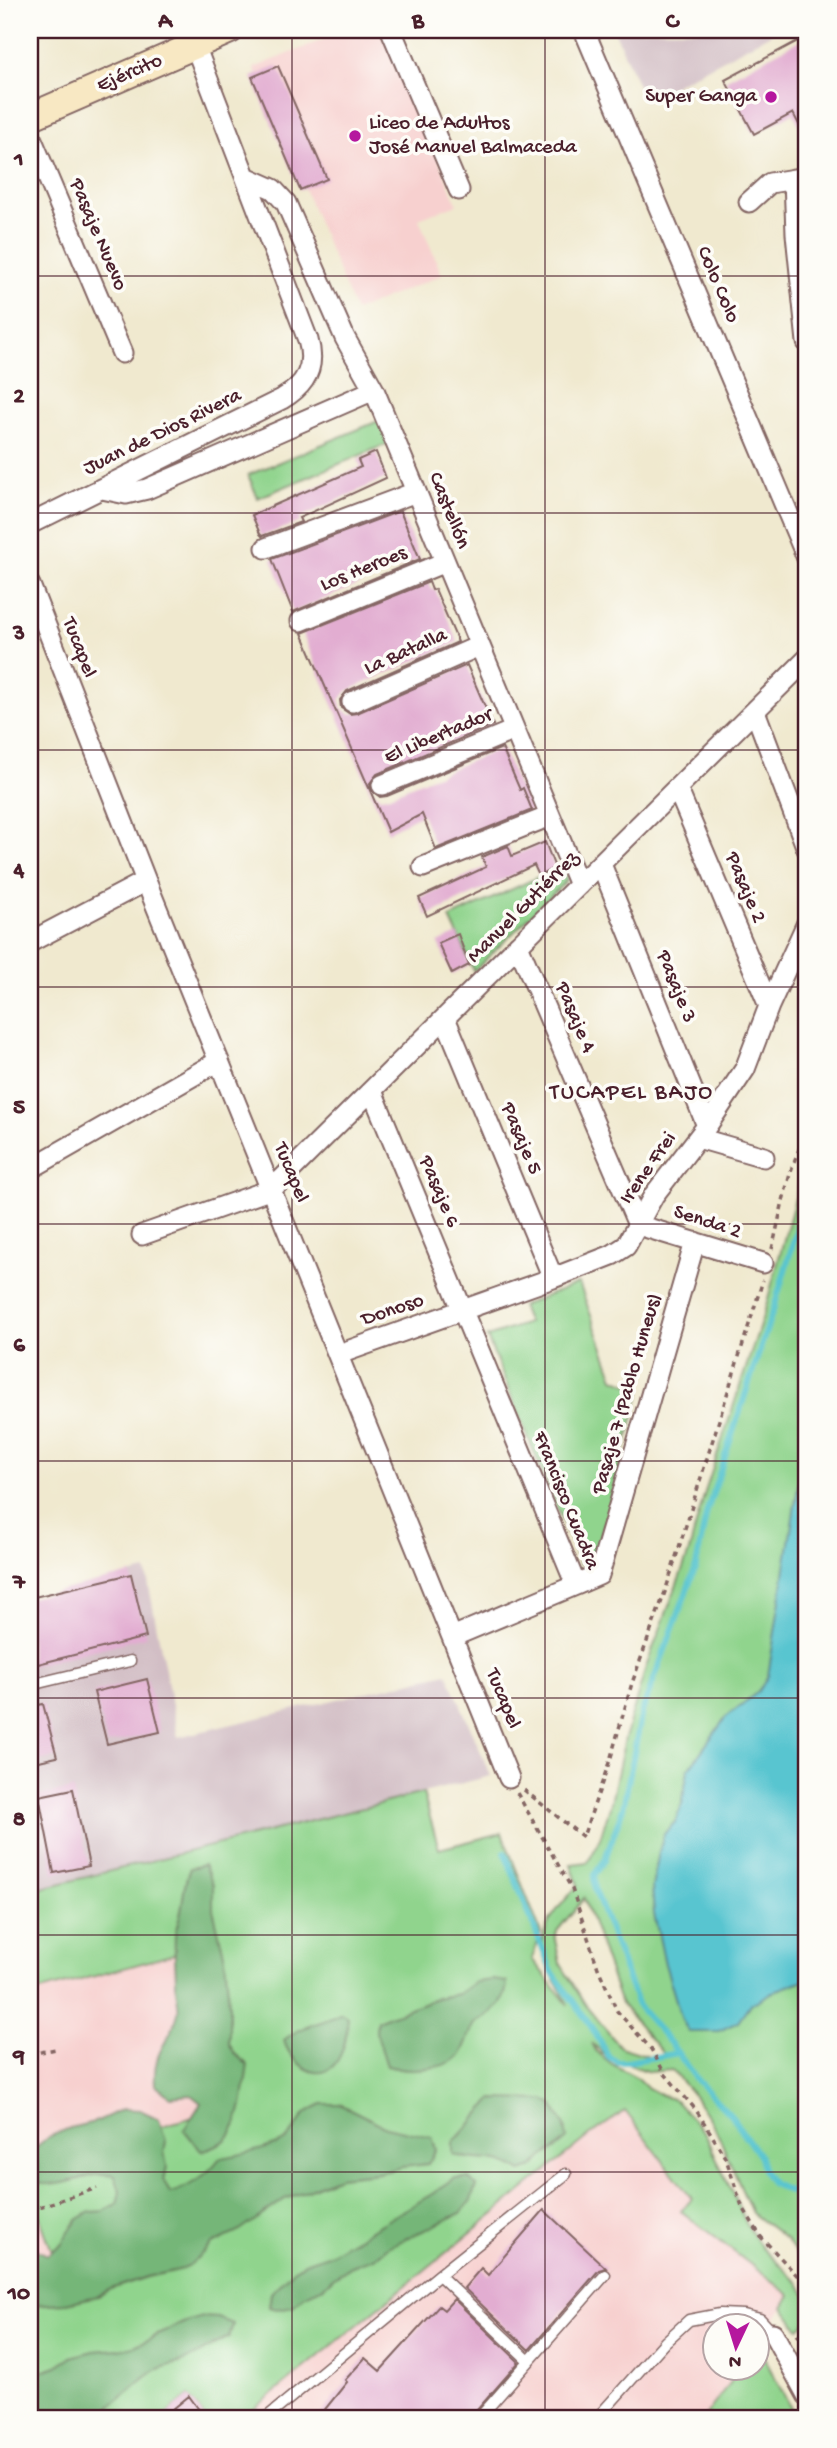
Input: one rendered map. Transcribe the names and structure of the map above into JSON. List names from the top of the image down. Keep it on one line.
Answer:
{"streets":{"main road":["Ejército"],"street":["Pasaje Nuevo","Colo Colo","Juan de Dios Rivera","Castellón","Los Heroes","Tucapel","La Batalla","El Libertador","Pasaje 2","Manuel Gutiérrez","Pasaje 3","Pasaje 4","Pasaje 5","Irene Frei","Pasaje 6","Senda 2","Donoso","Pasaje 7 (Pablo Huneus)","Francisco Cuadra"]},"crossings":[["Juan de Dios Rivera","Castellón"],["Castellón","Los Heroes"],["Castellón","La Batalla"],["Castellón","El Libertador"],["Castellón","Manuel Gutiérrez"],["Tucapel","Manuel Gutiérrez"],["Tucapel","Donoso"],["Tucapel","Francisco Cuadra"],["Pasaje 2","Manuel Gutiérrez"],["Pasaje 2","Irene Frei"],["Manuel Gutiérrez","Pasaje 3"],["Manuel Gutiérrez","Pasaje 4"],["Manuel Gutiérrez","Pasaje 5"],["Manuel Gutiérrez","Pasaje 6"],["Pasaje 3","Irene Frei"],["Pasaje 4","Irene Frei"],["Pasaje 4","Senda 2"],["Pasaje 5","Irene Frei"],["Irene Frei","Pasaje 6"],["Irene Frei","Senda 2"],["Irene Frei","Donoso"],["Irene Frei","Francisco Cuadra"],["Pasaje 6","Donoso"],["Pasaje 6","Francisco Cuadra"],["Senda 2","Pasaje 7 (Pablo Huneus)"],["Donoso","Francisco Cuadra"],["Pasaje 7 (Pablo Huneus)","Francisco Cuadra"]],"districts":["TUCAPEL BAJO"],"places":["Super Ganga","Liceo de Adultos José Manuel Balmaceda"],"north":"bottom","grid":{"columns":["A","B","C"],"rows":["1","2","3","4","5","6","7","8","9","10"]}}
